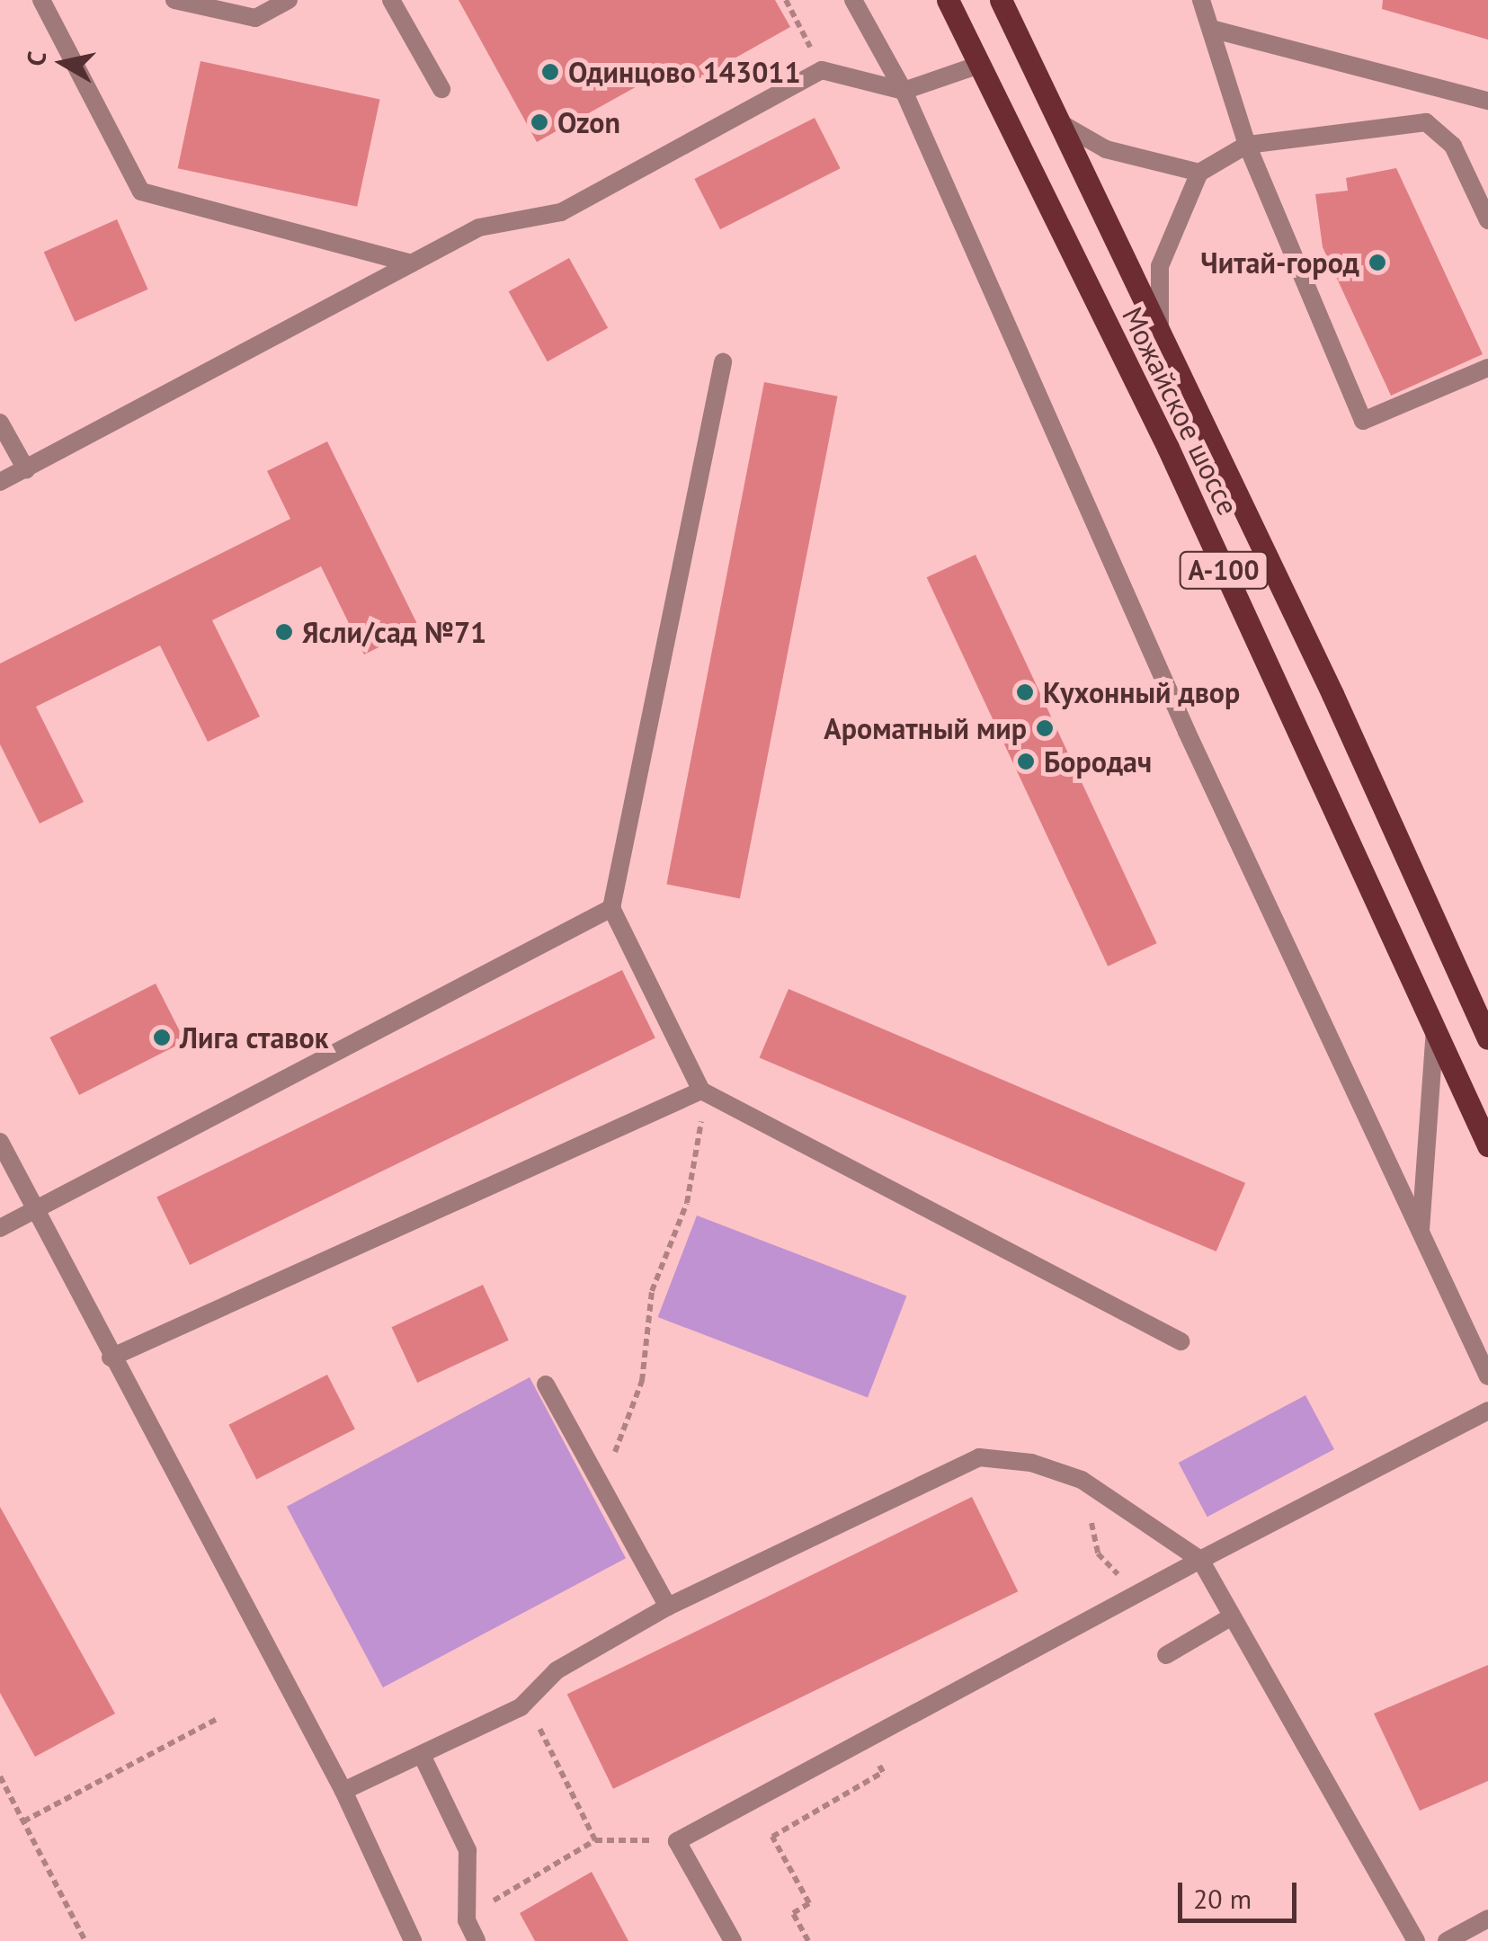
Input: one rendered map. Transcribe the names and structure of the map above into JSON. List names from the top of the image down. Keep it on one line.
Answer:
{"streets":{"main road":["Можайское шоссе","А-100"]},"places":["Одинцово 143011","Ozon","Читай-город","Ясли/сад №71","Кухонный двор","Ароматный мир","Бородач","Лига ставок"],"scale_bar":"20 m","north":"left"}
